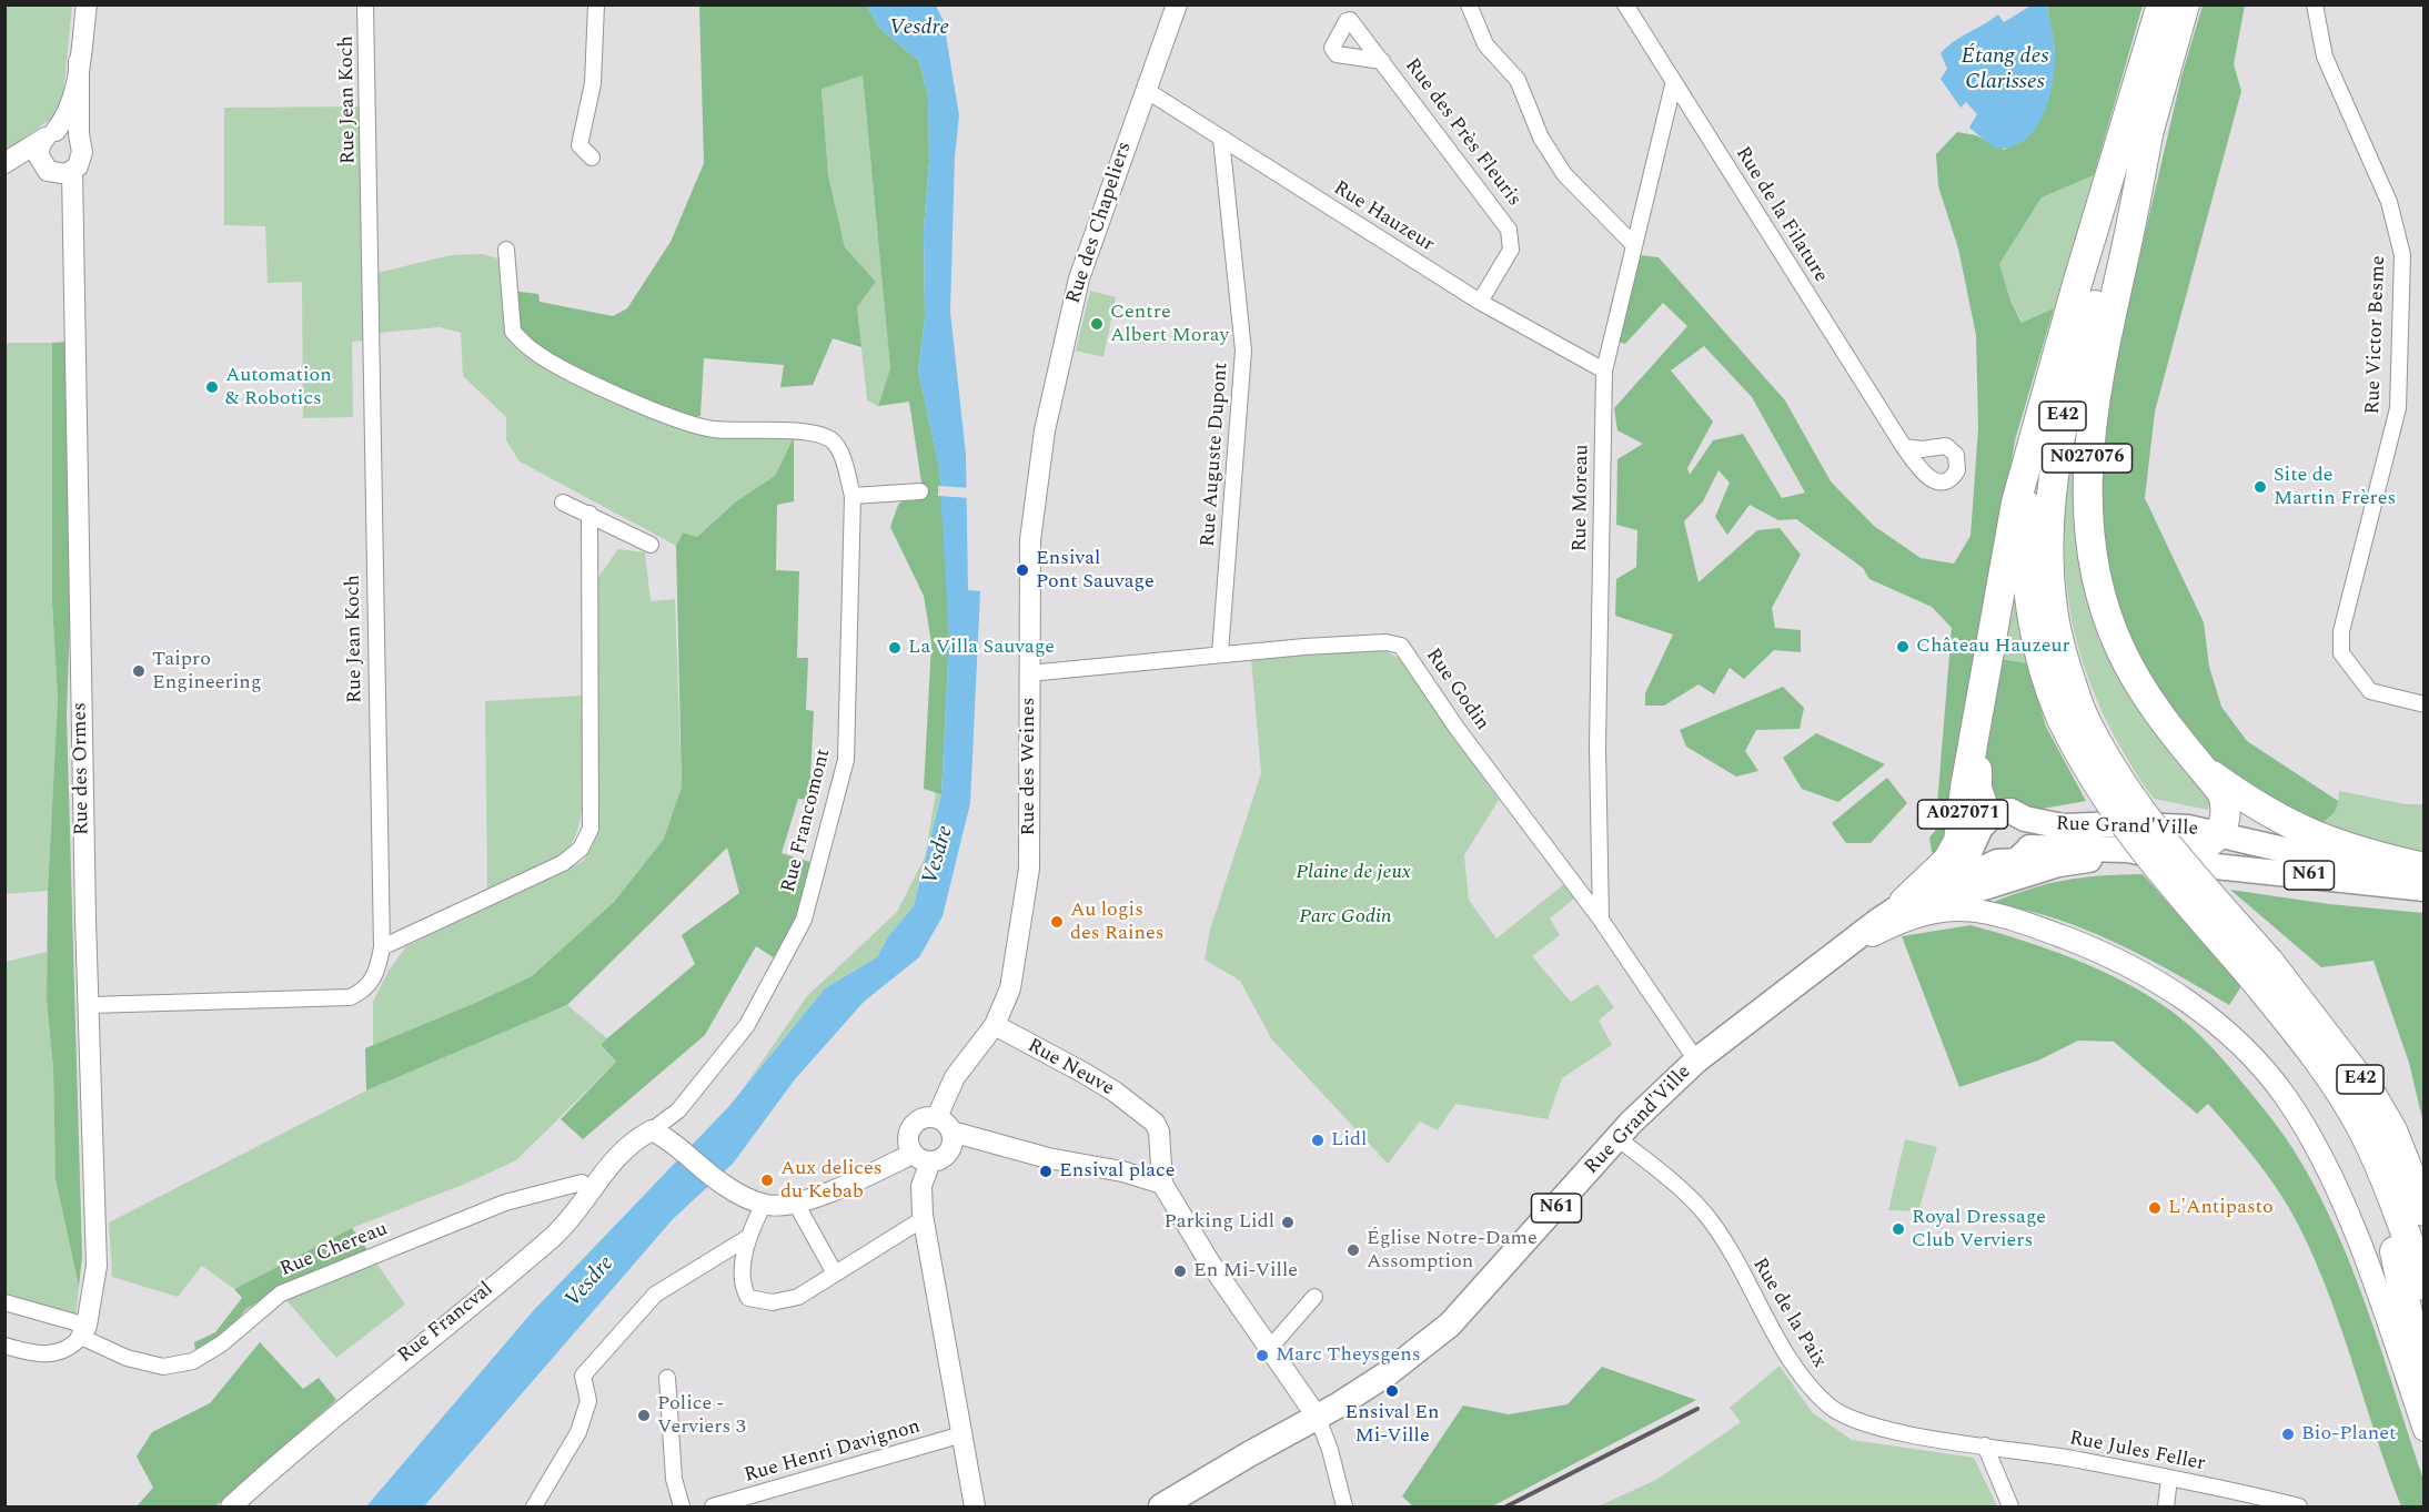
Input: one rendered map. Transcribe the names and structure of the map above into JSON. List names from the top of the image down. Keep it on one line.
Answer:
{"streets":{"highway":["E42","N027076","A027071"],"main road":["Rue Grand'Ville","N61"],"street":["Rue Jean Koch","Rue des Près Fleuris","Rue de la Filature","Rue Hauzeur","Rue des Chapeliers","Rue Victor Besme","Rue Auguste Dupont","Rue Moreau","Rue Godin","Rue des Weines","Rue des Ormes","Rue Francomont","Rue Neuve","Rue Chereau","Rue de la Paix","Rue Francval","Rue Henri Davignon","Rue Jules Feller"]},"crossings":[["Rue Jean Koch","Rue des Ormes"],["Rue des Près Fleuris","Rue Hauzeur"],["Rue de la Filature","Rue Moreau"],["Rue Hauzeur","Rue des Chapeliers"],["Rue Hauzeur","Rue Auguste Dupont"],["Rue Hauzeur","Rue Moreau"],["Rue des Chapeliers","Rue des Weines"],["E42","N027076"],["Rue Auguste Dupont","Rue Godin"],["Rue Moreau","Rue Godin"],["Rue Godin","Rue des Weines"],["Rue Godin","Rue Grand'Ville"],["Rue des Weines","Rue Neuve"],["Rue des Ormes","Rue Chereau"],["A027071","Rue Grand'Ville"],["Rue Francomont","Rue Francval"],["Rue Grand'Ville","N61"],["Rue Grand'Ville","Rue de la Paix"],["Rue de la Paix","Rue Jules Feller"]],"water":["Vesdre","Étang des Clarisses"],"parks":["Plaine de jeux","Parc Godin"],"places":["Centre Albert Moray","Automation & Robotics","Site de Martin Frères","Ensival Pont Sauvage","Château Hauzeur","La Villa Sauvage","Taipro Engineering","Au logis des Raines","Lidl","Ensival place","Aux delices du Kebab","L'Antipasto","Parking Lidl","Royal Dressage Club Verviers","Église Notre-Dame Assomption","En Mi-Ville","Marc Theysgens","Ensival En Mi-Ville","Police - Verviers 3","Bio-Planet"]}
